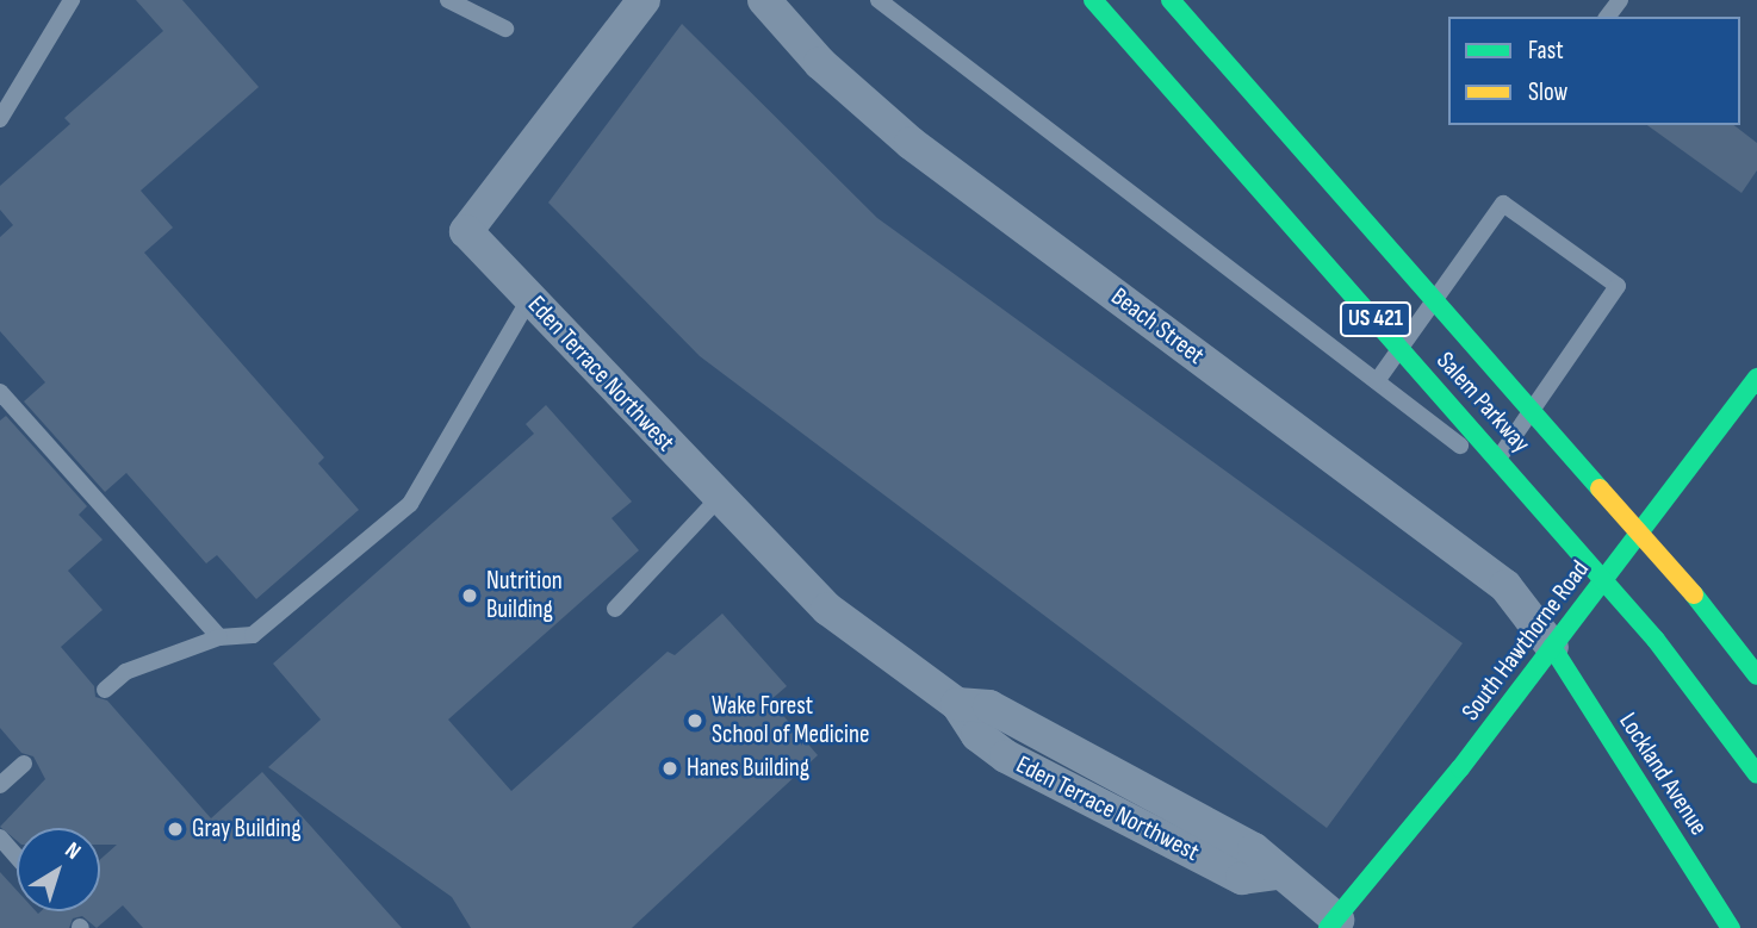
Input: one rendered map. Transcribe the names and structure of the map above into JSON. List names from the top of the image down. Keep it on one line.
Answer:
{"streets":{"main road":["US 421","Salem Parkway","South Hawthorne Road","Lockland Avenue"],"street":["Beach Street","Eden Terrace Northwest"]},"crossings":[["Beach Street","South Hawthorne Road"],["Beach Street","Lockland Avenue"],["Eden Terrace Northwest","South Hawthorne Road"],["South Hawthorne Road","Lockland Avenue"]],"places":["Nutrition Building","Wake Forest School of Medicine","Hanes Building","Gray Building"],"legend":["Fast","Slow"],"north":"top right"}
